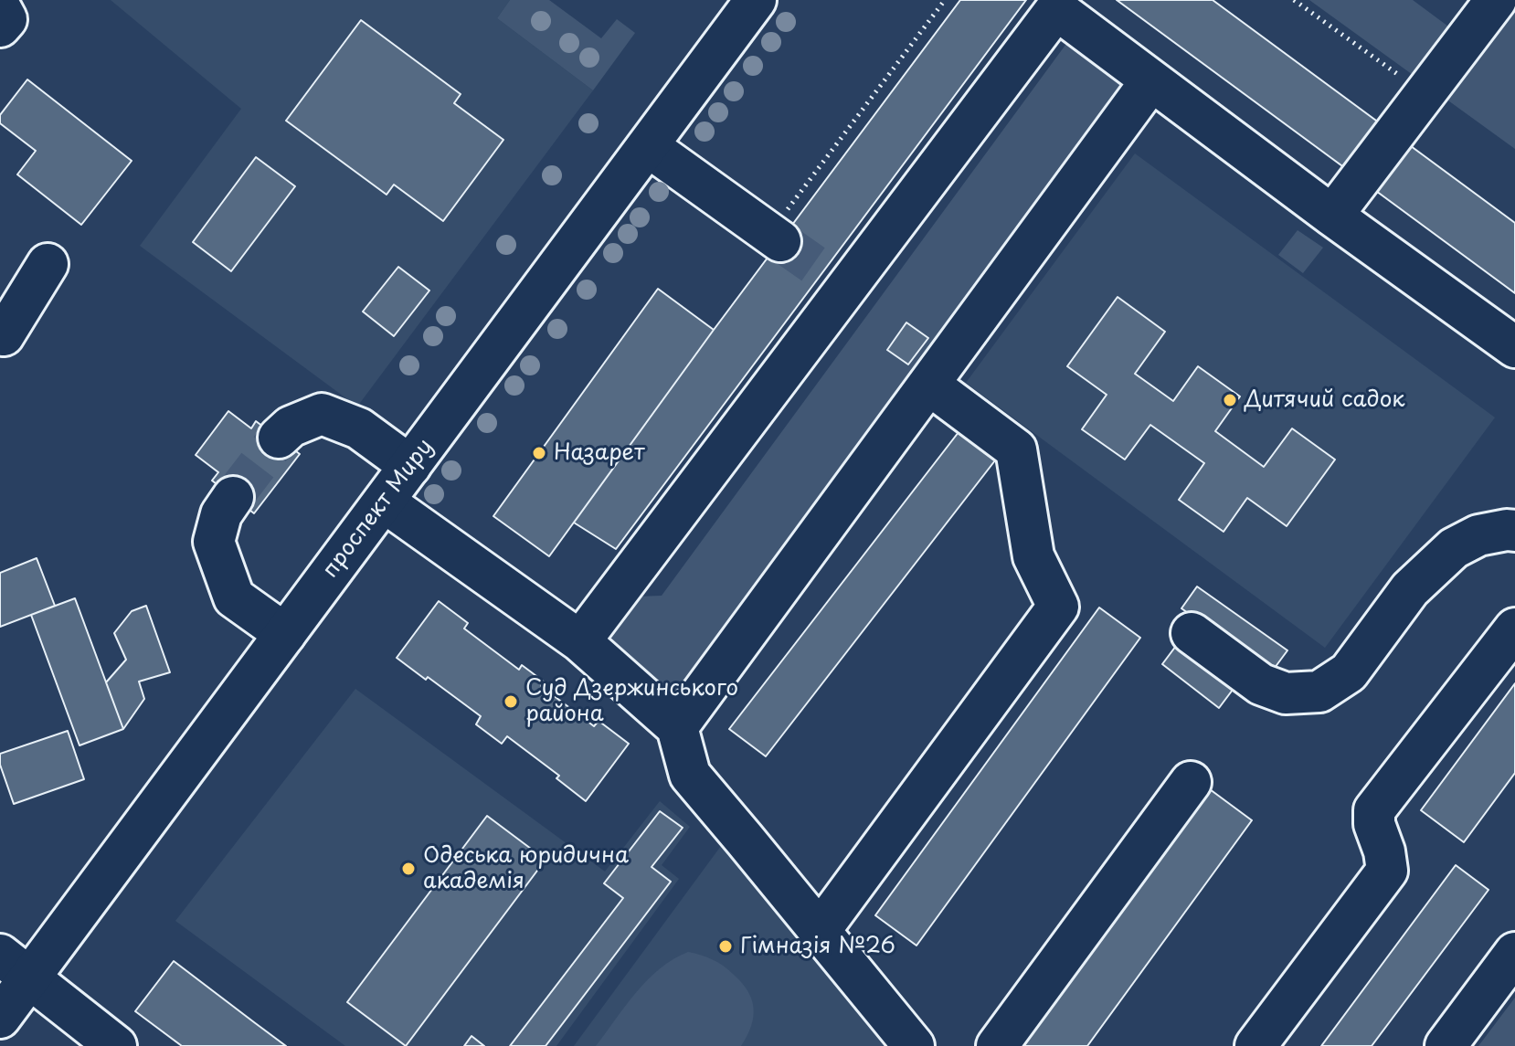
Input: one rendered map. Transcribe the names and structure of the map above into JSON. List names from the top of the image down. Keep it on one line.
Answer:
{"streets":{"main road":["проспект Миру"]},"places":["Дитячий садок","Назарет","Суд Дзержинського района","Одеська юридична академія","Гімназія №26"]}
